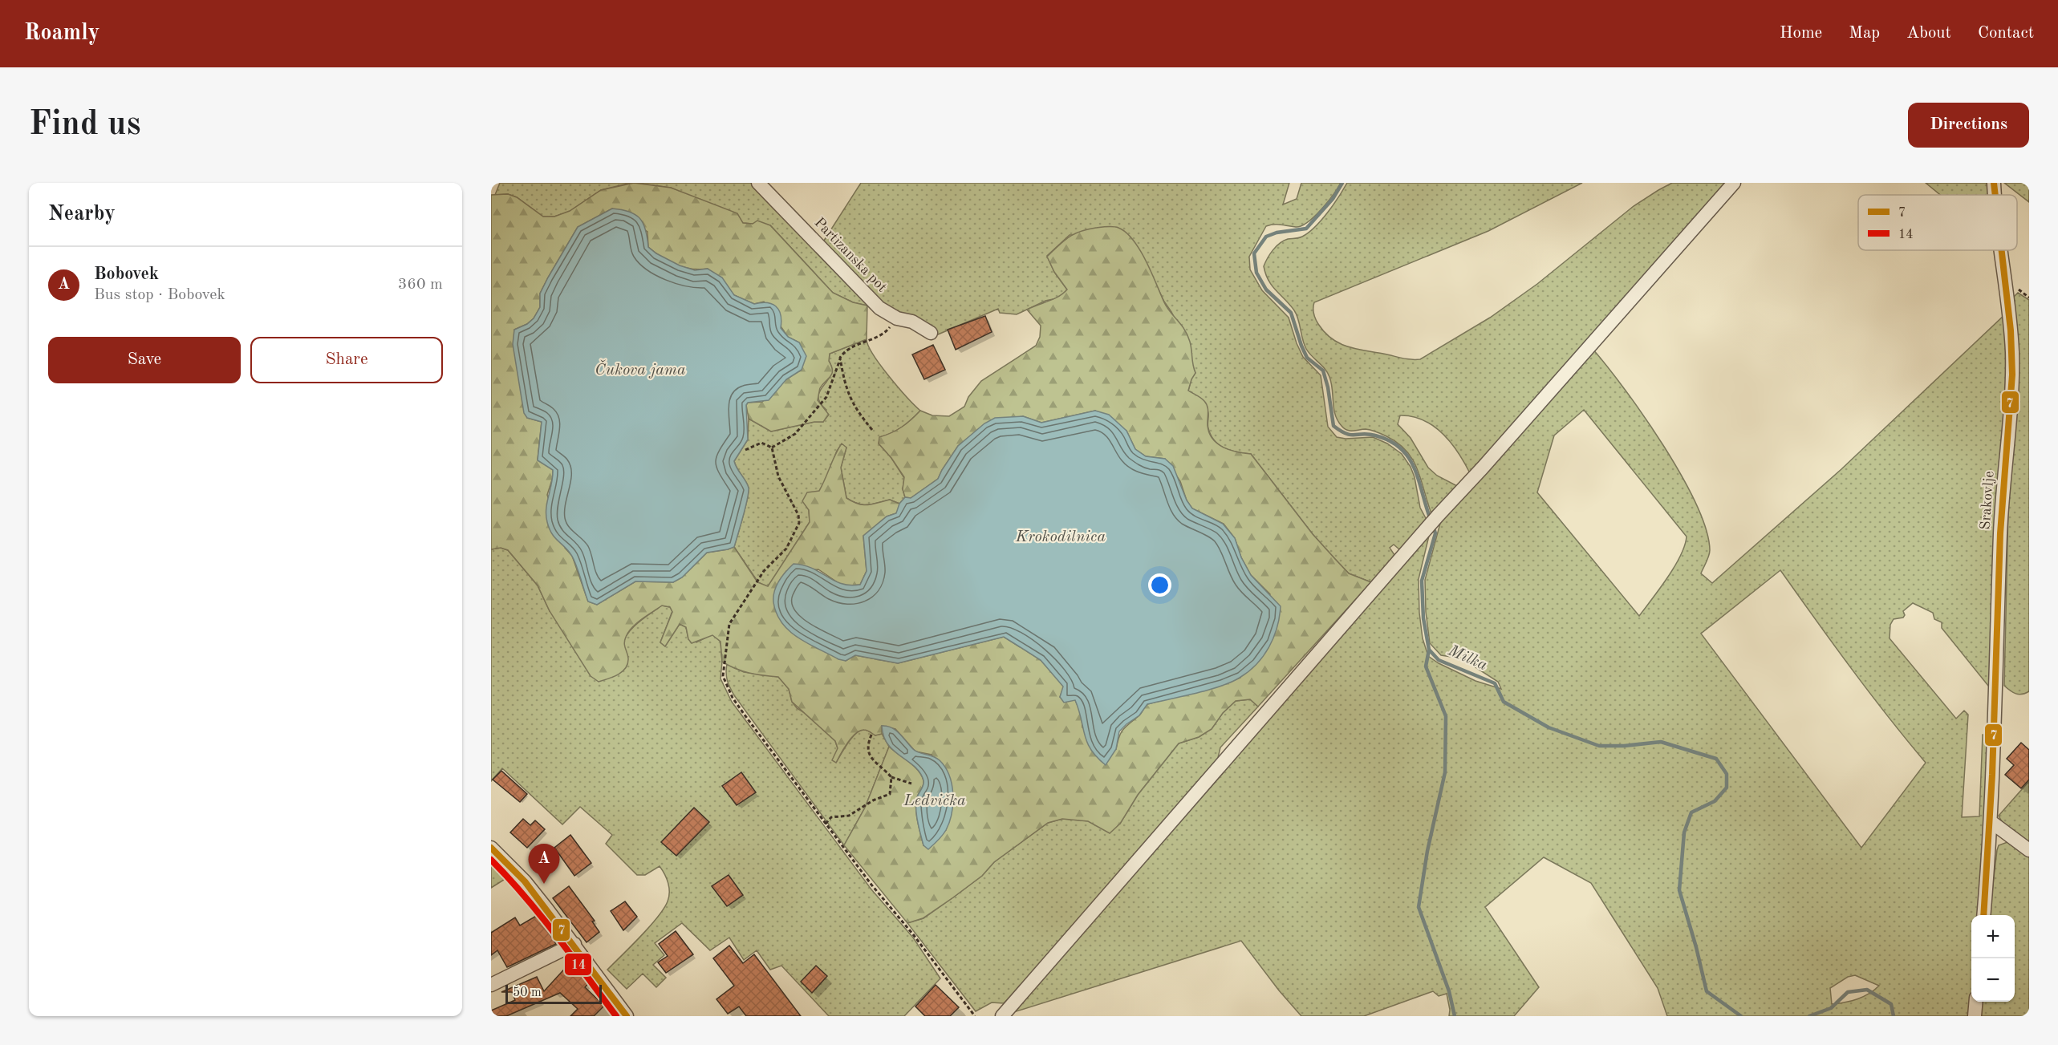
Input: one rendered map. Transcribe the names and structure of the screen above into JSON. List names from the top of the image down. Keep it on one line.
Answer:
{"streets":{"street":["Partizanska pot","Srakovlje"]},"water":["Čukova jama","Krokodilnica","Milka","Ledvička"],"lines":["transit line 7","transit line 14"],"legend":["7","14"],"scale_bar":"50 m","page":{"header":"Roamly","nav":["Home","Map","About","Contact"],"buttons":["Directions",["Save","Share"]],"title":"Find us","heading":"Nearby","list":[{"mark":"A","name":"Bobovek","note":"Bus stop · Bobovek","value":"360 m"}],"pins":"A","map_buttons":["+","−"],"scale":"50 m"}}
